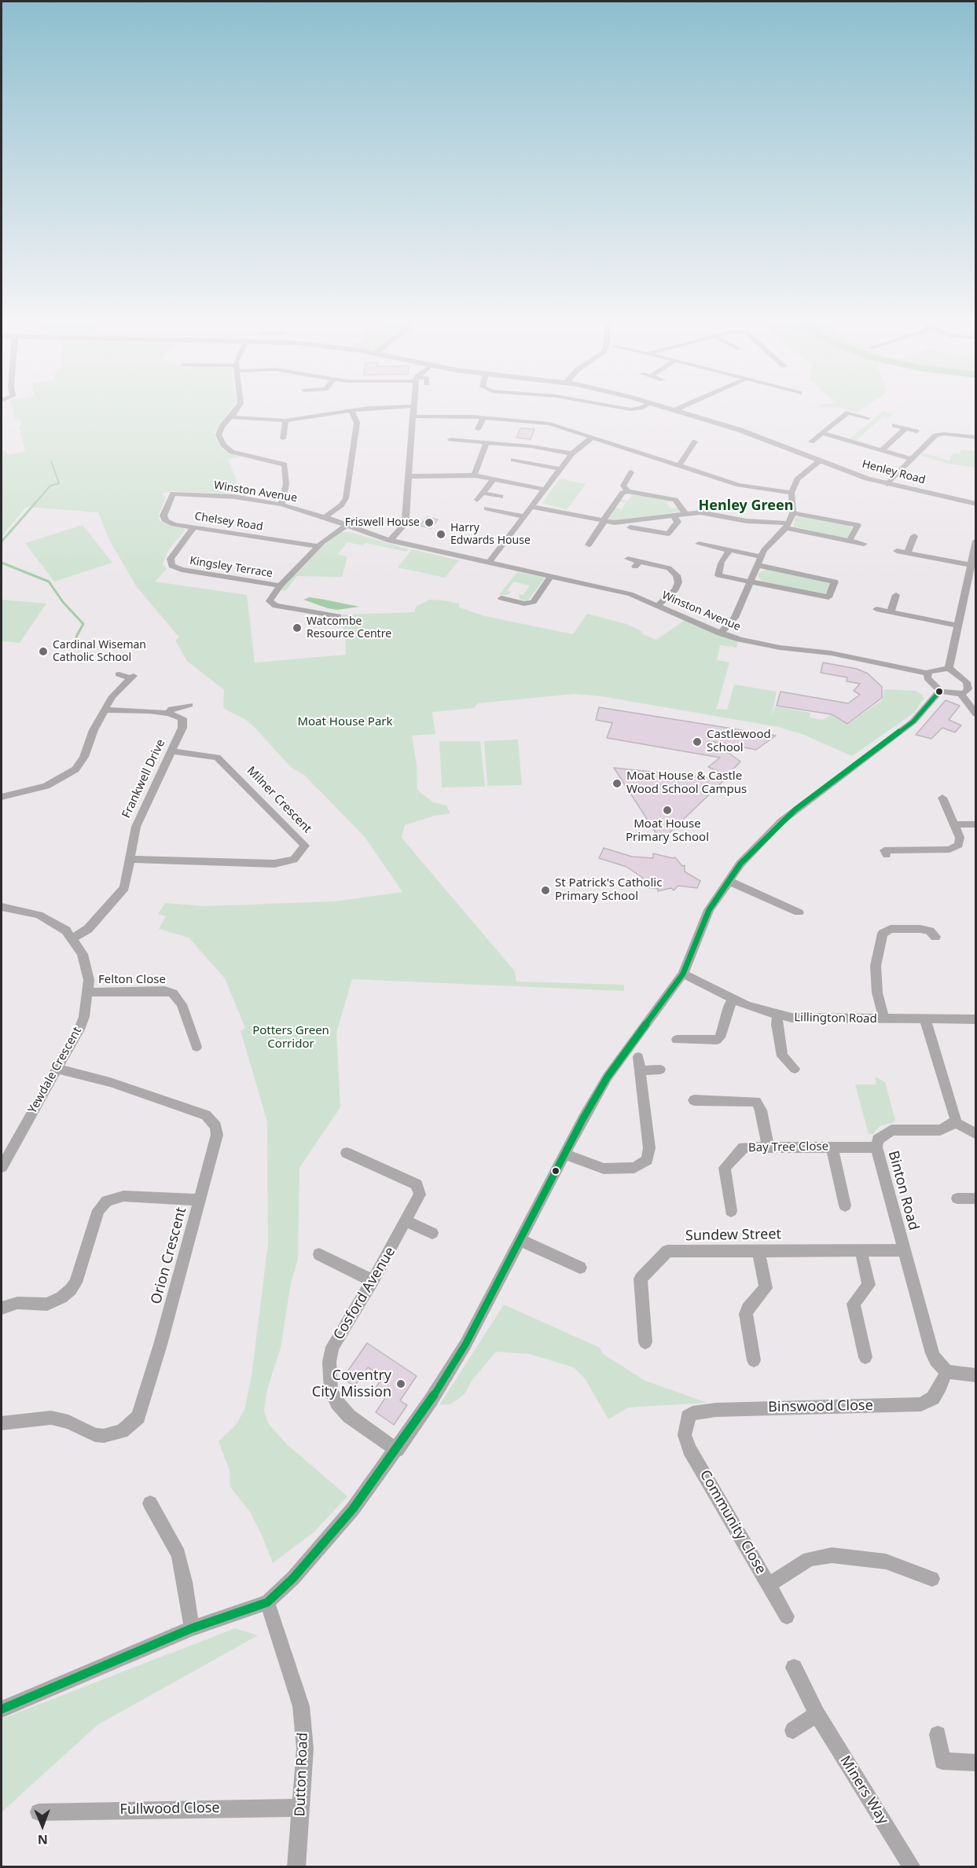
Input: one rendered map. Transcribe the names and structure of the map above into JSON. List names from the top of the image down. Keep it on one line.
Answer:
{"streets":{"main road":["Henley Road"],"street":["Winston Avenue","Chelsey Road","Kingsley Terrace","Frankwell Drive","Milner Crescent","Felton Close","Lillington Road","Yewdale Crescent","Bay Tree Close","Binton Road","Sundew Street","Orion Crescent","Cosford Avenue","Binswood Close","Community Close","Dutton Road","Miners Way","Fullwood Close"]},"crossings":[["Winston Avenue","Chelsey Road"],["Chelsey Road","Kingsley Terrace"],["Frankwell Drive","Milner Crescent"],["Frankwell Drive","Yewdale Crescent"],["Felton Close","Yewdale Crescent"],["Yewdale Crescent","Orion Crescent"],["Bay Tree Close","Binton Road"],["Binton Road","Sundew Street"],["Binton Road","Binswood Close"],["Binswood Close","Community Close"],["Dutton Road","Fullwood Close"]],"districts":["Henley Green"],"parks":["Moat House Park","Potters Green Corridor"],"places":["Friswell House","Harry Edwards House","Watcombe Resource Centre","Cardinal Wiseman Catholic School","Castlewood School","Moat House & Castle Wood School Campus","Moat House Primary School","St Patrick's Catholic Primary School","Coventry City Mission"],"north":"bottom"}
